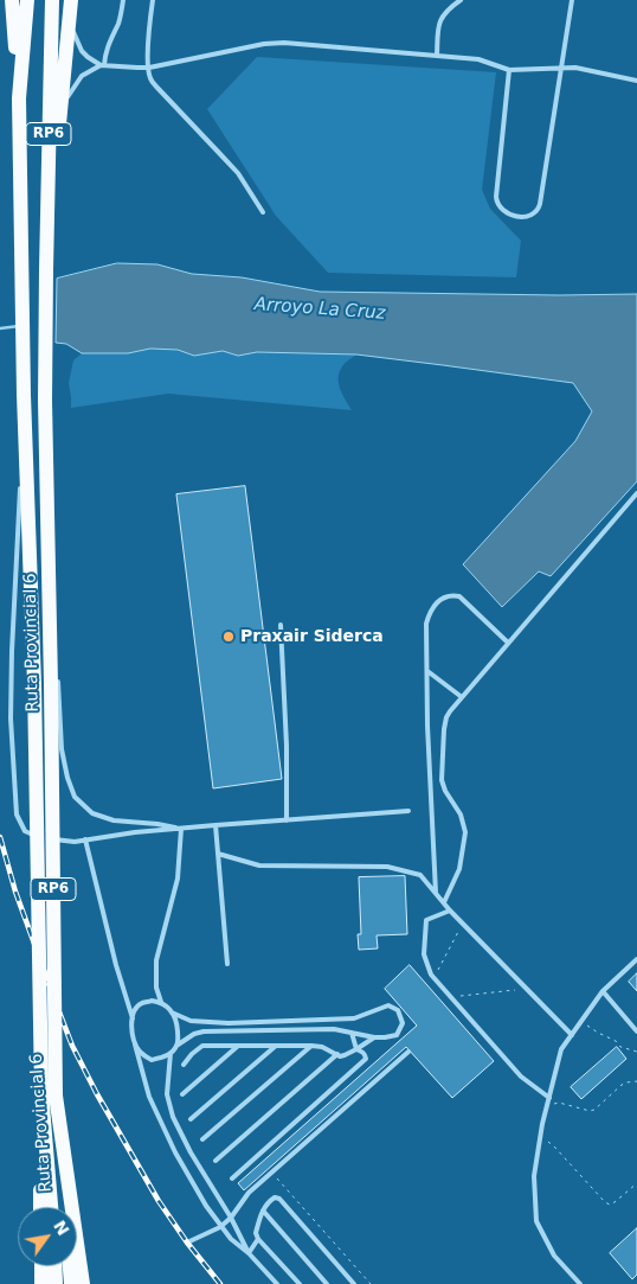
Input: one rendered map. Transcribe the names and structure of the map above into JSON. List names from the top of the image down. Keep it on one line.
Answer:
{"streets":{"highway":["RP6","Ruta Provincial 6"]},"water":["Arroyo La Cruz"],"places":["Praxair Siderca"],"north":"top right"}
